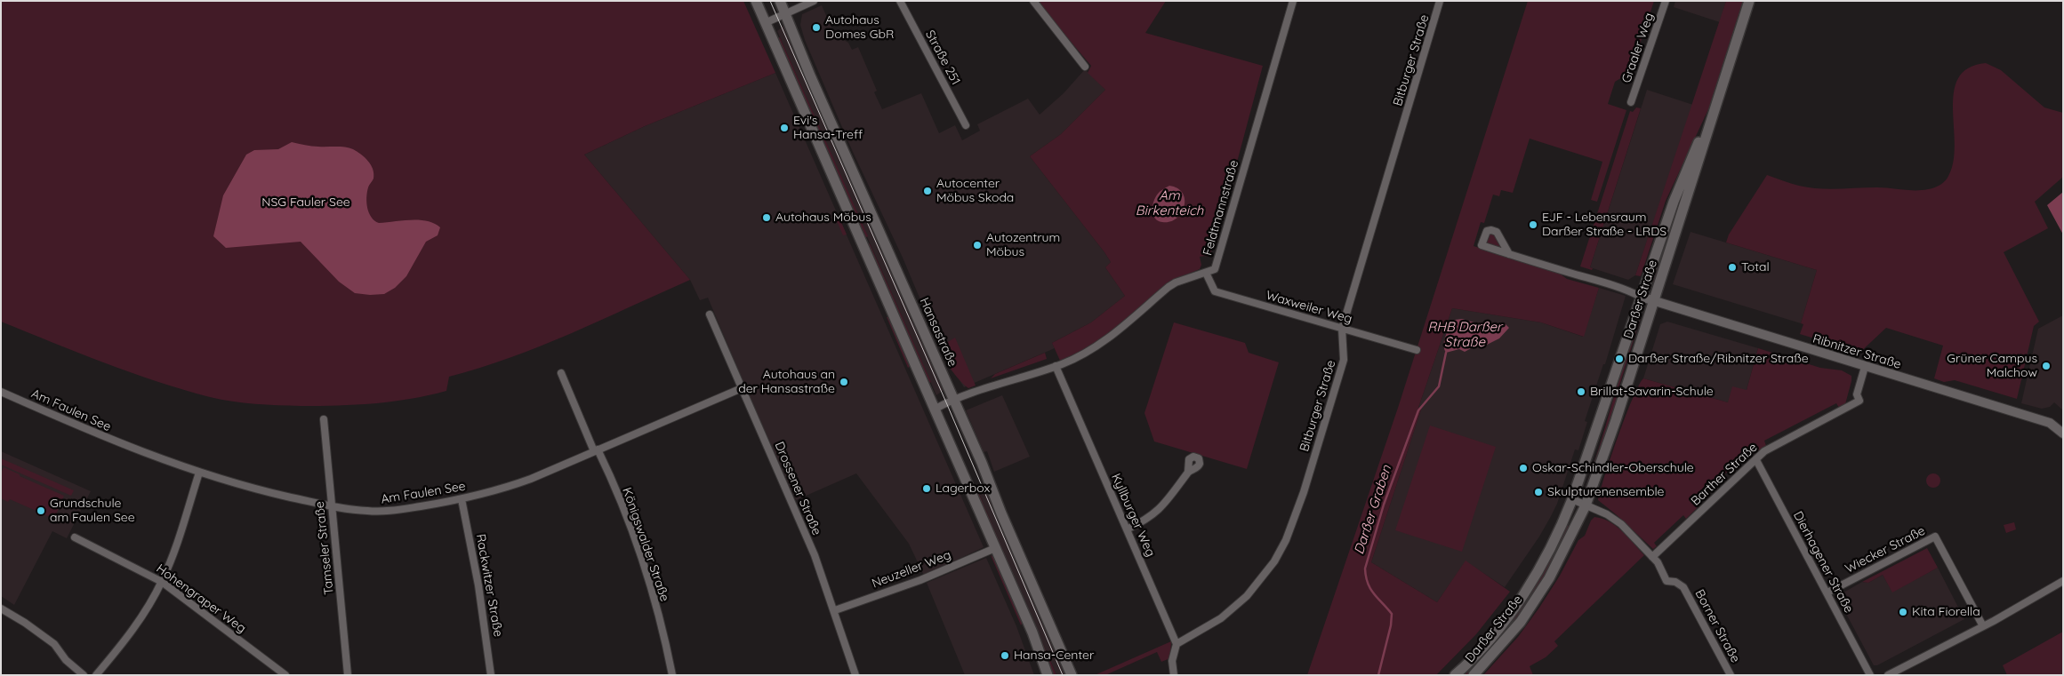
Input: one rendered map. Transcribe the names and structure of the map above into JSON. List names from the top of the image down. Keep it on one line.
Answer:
{"streets":{"main road":["Darßer Straße","Hansastraße"],"street":["Graaler Weg","Straße 251","Bitburger Straße","Feldtmannstraße","Waxweiler Weg","Ribnitzer Straße","Am Faulen See","Barther Straße","Drossener Straße","Kyllburger Weg","Königswalder Straße","Tamseler Straße","Wiecker Straße","Dierhagener Straße","Neuzeller Weg","Rackwitzer Straße","Hohengraper Weg","Borner Straße"]},"crossings":[["Bitburger Straße","Waxweiler Weg"],["Bitburger Straße","Kyllburger Weg"],["Feldtmannstraße","Waxweiler Weg"],["Feldtmannstraße","Hansastraße"],["Feldtmannstraße","Kyllburger Weg"],["Darßer Straße","Ribnitzer Straße"],["Darßer Straße","Borner Straße"],["Ribnitzer Straße","Barther Straße"],["Am Faulen See","Drossener Straße"],["Am Faulen See","Königswalder Straße"],["Am Faulen See","Tamseler Straße"],["Am Faulen See","Rackwitzer Straße"],["Barther Straße","Dierhagener Straße"],["Barther Straße","Borner Straße"],["Drossener Straße","Neuzeller Weg"],["Wiecker Straße","Dierhagener Straße"]],"water":["Am Birkenteich","RHB Darßer Straße","Darßer Graben"],"parks":["NSG Fauler See"],"places":["Autohaus Domes GbR","Evi's Hansa-Treff","Autocenter Möbus Skoda","Autohaus Möbus","EJF - Lebensraum Darßer Straße - LRDS","Autozentrum Möbus","Total","Darßer Straße/Ribnitzer Straße","Grüner Campus Malchow","Autohaus an der Hansastraße","Brillat-Savarin-Schule","Oskar-Schindler-Oberschule","Lagerbox","Skulpturenensemble","Grundschule am Faulen See","Kita Fiorella","Hansa-Center"]}
